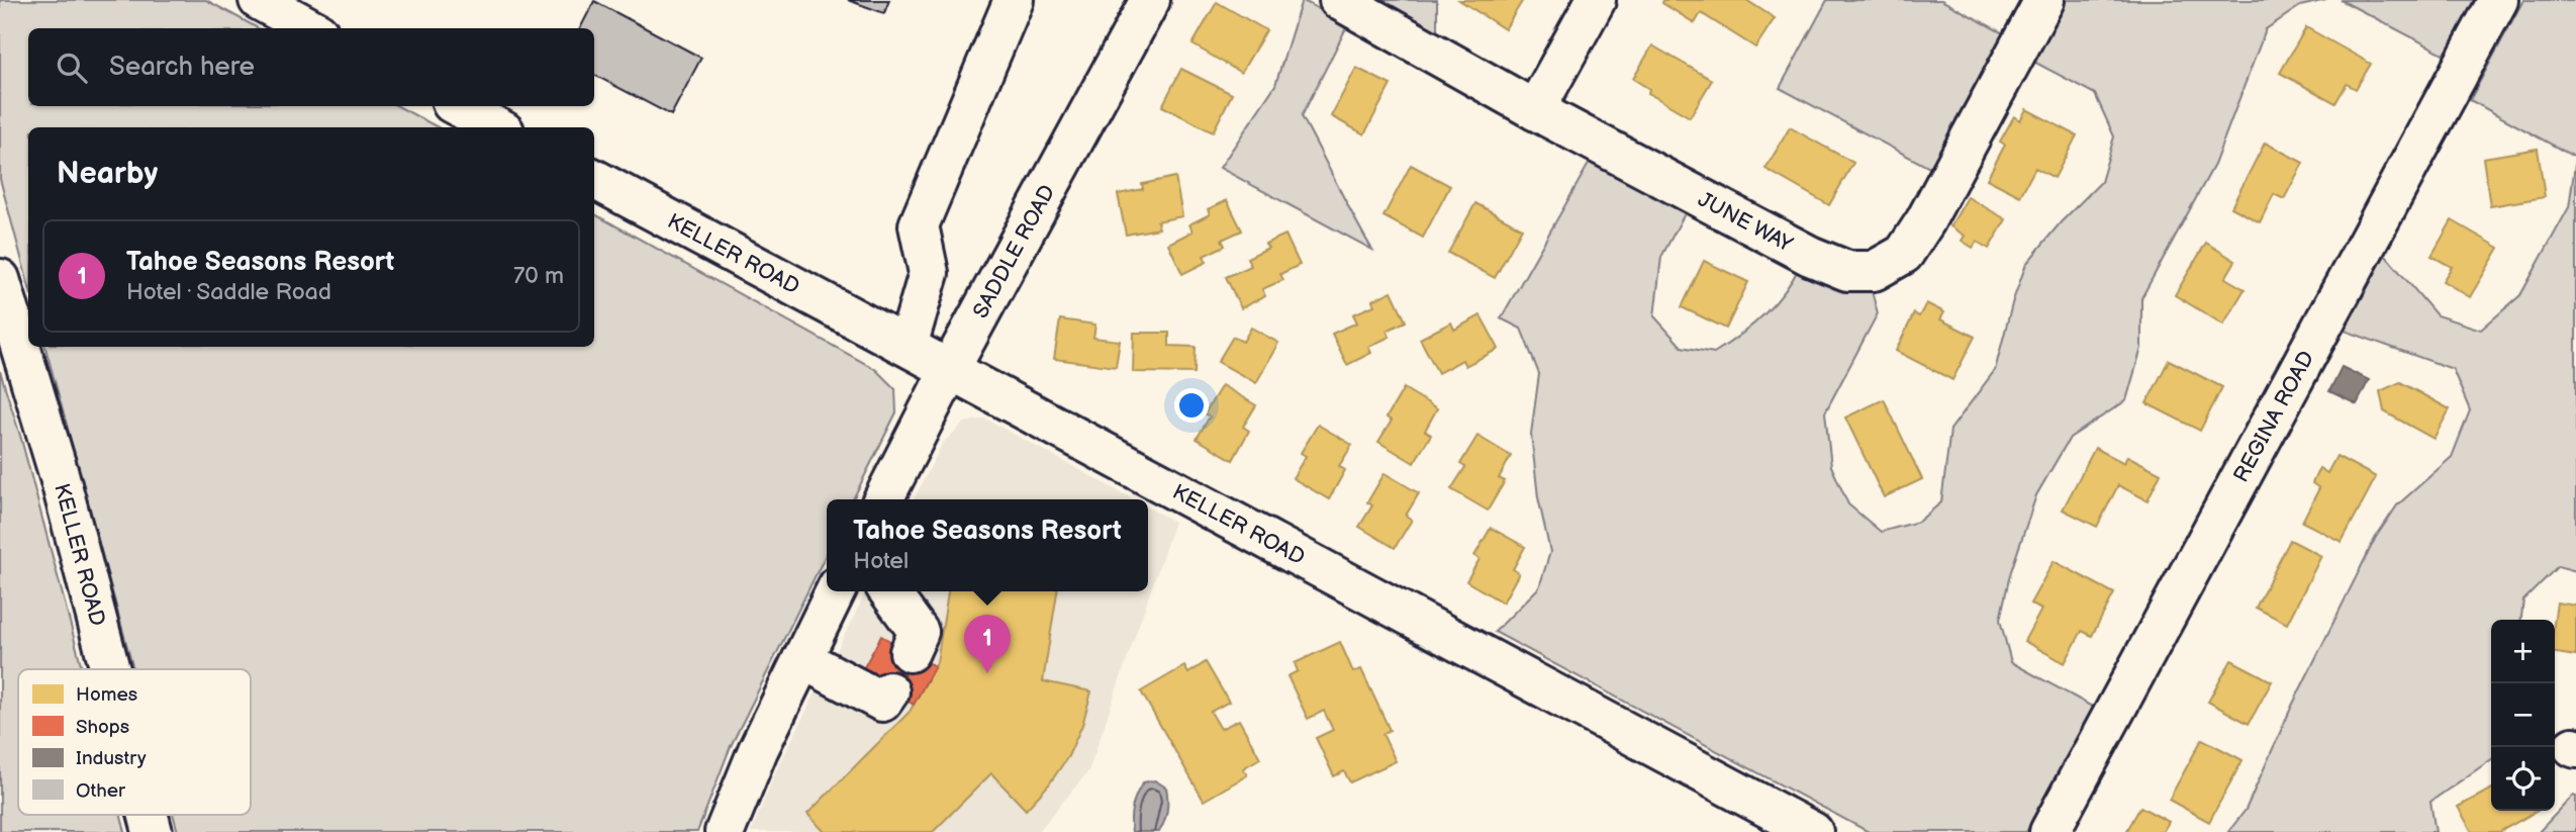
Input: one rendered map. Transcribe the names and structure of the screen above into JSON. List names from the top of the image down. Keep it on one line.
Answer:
{"streets":{"street":["JUNE WAY","SADDLE ROAD","KELLER ROAD","REGINA ROAD"]},"crossings":[["SADDLE ROAD","KELLER ROAD"]],"legend":["Homes","Shops","Industry","Other"],"page":{"search":"Search here","heading":"Nearby","list":[{"mark":"1","name":"Tahoe Seasons Resort","note":"Hotel · Saddle Road","value":"70 m"}],"popup":["Tahoe Seasons Resort","Hotel"],"pins":"1","map_buttons":["+","−"]}}
